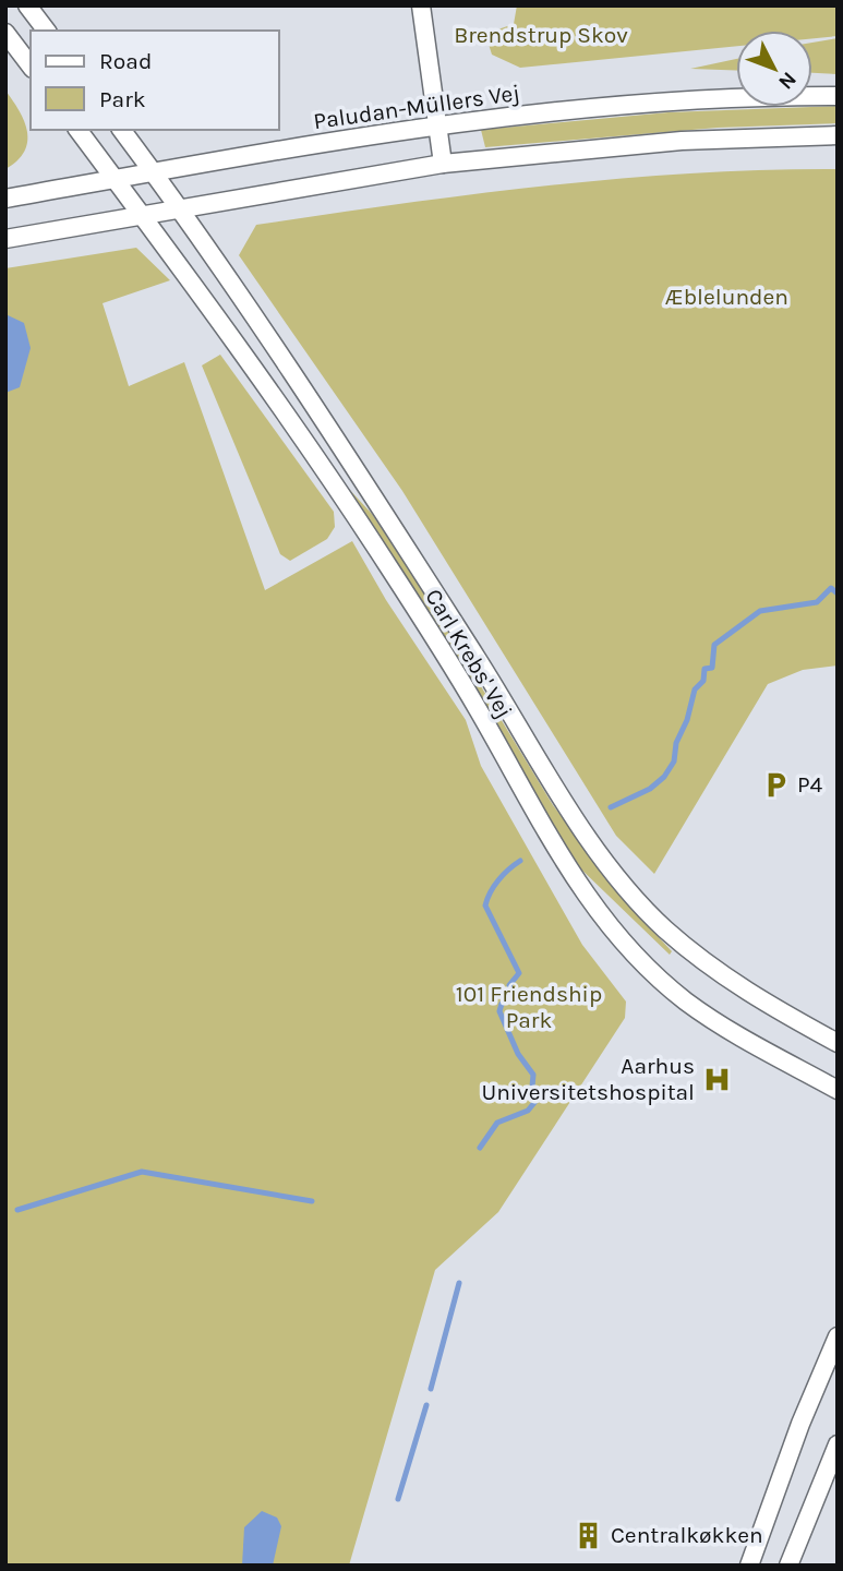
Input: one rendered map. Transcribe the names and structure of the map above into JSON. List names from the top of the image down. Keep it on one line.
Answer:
{"streets":{"street":["Paludan-Müllers Vej","Carl Krebs' Vej"]},"crossings":[["Paludan-Müllers Vej","Carl Krebs' Vej"]],"parks":["Brendstrup Skov","Æblelunden","101 Friendship Park"],"places":{"parking":["P4"],"hospital":["Aarhus Universitetshospital"],"building":["Centralkøkken"]},"legend":["Road","Park"],"north":"bottom right"}
